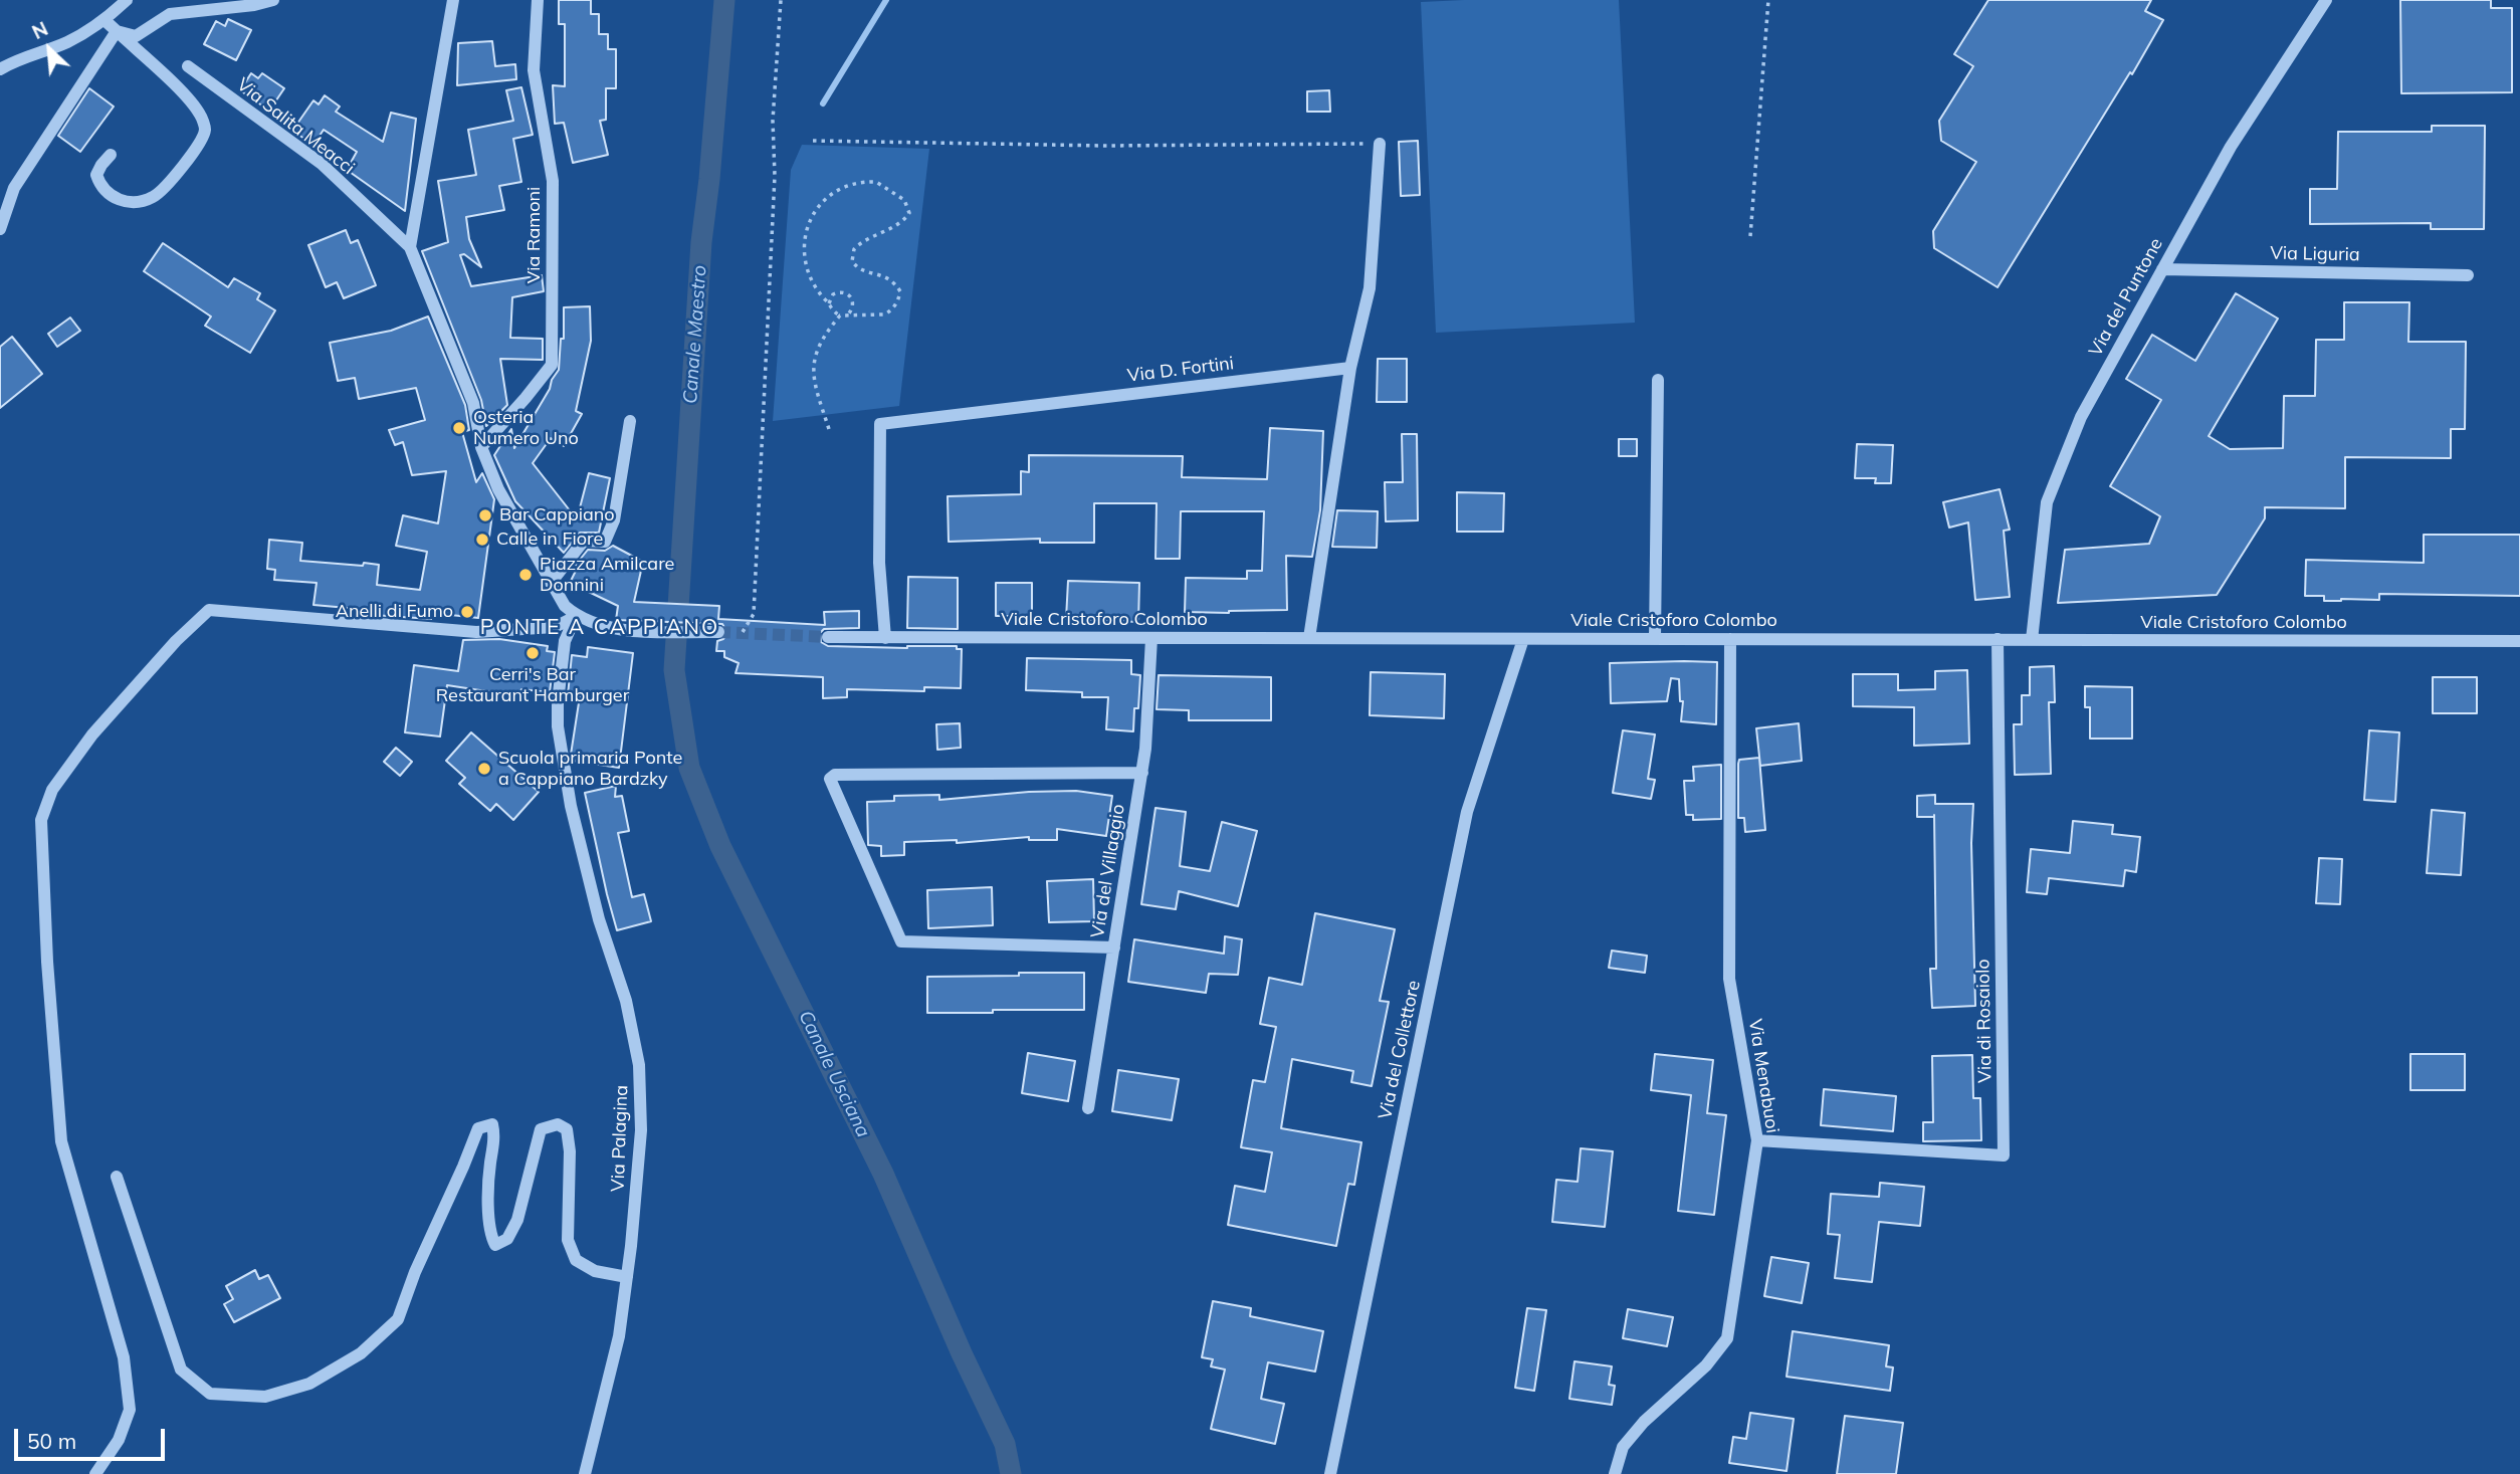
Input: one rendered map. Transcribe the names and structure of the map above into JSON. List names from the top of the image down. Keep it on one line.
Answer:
{"streets":{"street":["Via Salita Meacci","Via Ramoni","Via Liguria","Via del Puntone","Via D. Fortini","Viale Cristoforo Colombo","Via del Villaggio","Via di Rosaiolo","Via del Collettore","Via Menabuoi","Via Palagina"]},"crossings":[["Via Liguria","Via del Puntone"],["Via del Puntone","Viale Cristoforo Colombo"],["Via D. Fortini","Viale Cristoforo Colombo"],["Viale Cristoforo Colombo","Via del Villaggio"],["Viale Cristoforo Colombo","Via di Rosaiolo"],["Viale Cristoforo Colombo","Via del Collettore"],["Viale Cristoforo Colombo","Via Menabuoi"],["Via di Rosaiolo","Via Menabuoi"]],"districts":["PONTE A CAPPIANO"],"water":["Canale Maestro","Canale Usciana"],"places":["Osteria Numero Uno","Bar Cappiano","Calle in Fiore","Piazza Amilcare Donnini","Anelli di Fumo","Cerri's Bar Restaurant Hamburger","Scuola primaria Ponte a Cappiano Bardzky"],"scale_bar":"50 m","north":"top left"}
